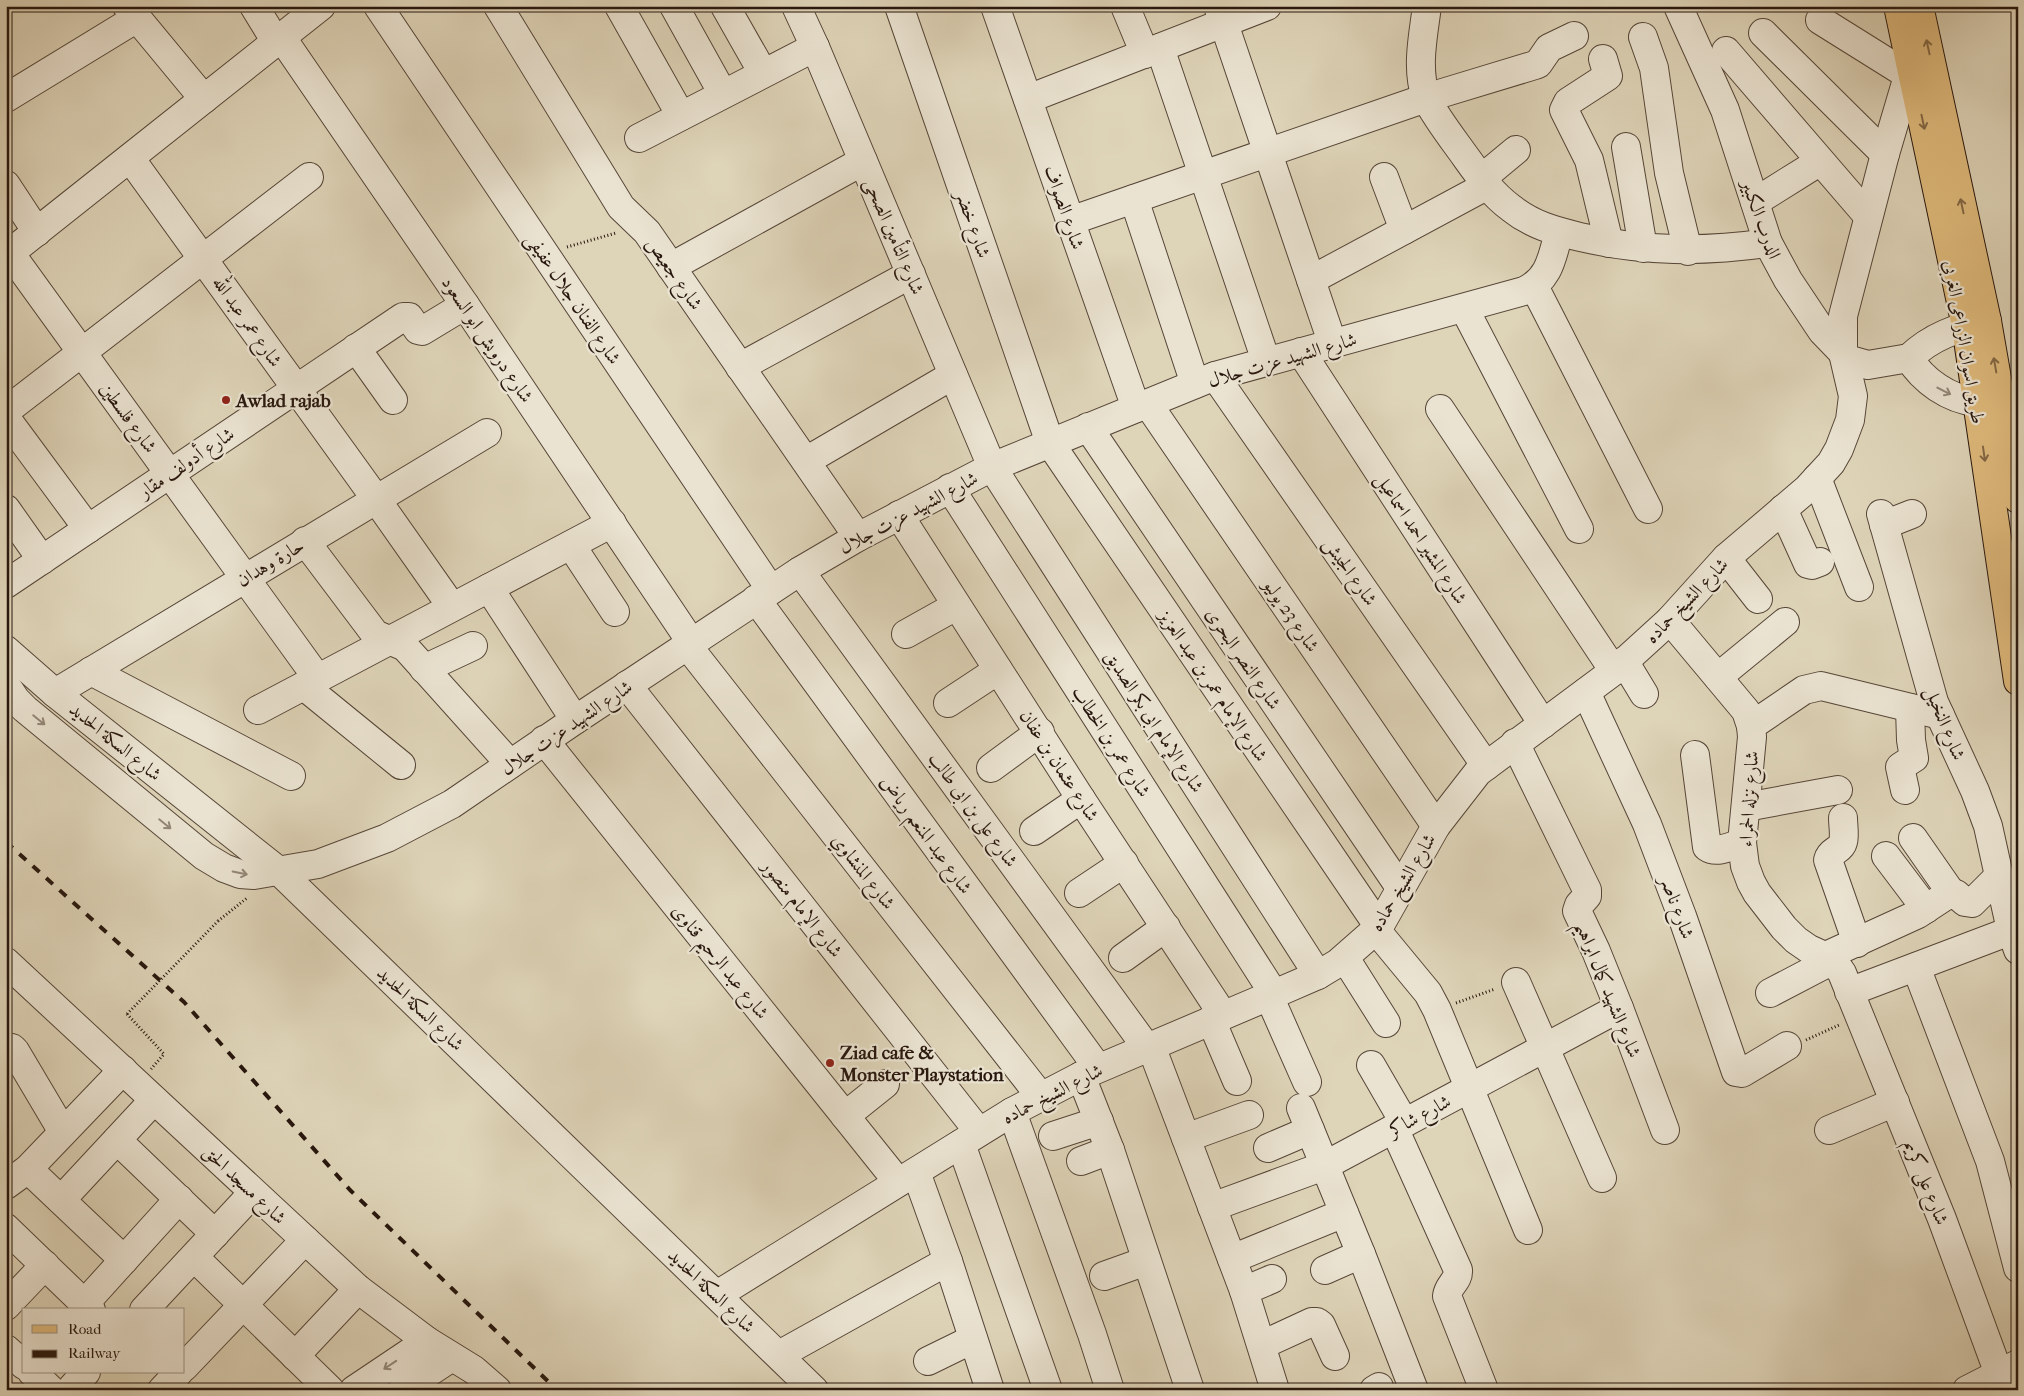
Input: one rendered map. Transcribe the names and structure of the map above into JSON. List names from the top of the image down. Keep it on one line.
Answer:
{"streets":{"main road":["طريق اسوان الزراعى الغربى"],"street":["شارع الصواف","الدرب الكبير","شارع خضر","شارع التأمين الصحى","شارع جعيص","شارع الفنان جلال عفيفى","شارع عمر عبد الله","شارع درويش ابو السعود","شارع الشهيد عزت جلال","شارع فلسطين","شارع أدولف مقار","شارع المشير احمد اسماعيل","حارة وهدان","شارع الجيش","شارع الشيخ حماده","شارع 23 يوليو","شارع النصر البحرى","شارع الإمام عمر بن عبد العزيز","شارع الإمام ابى بكر الصديق","شارع النخيل","شارع السكة الحديد","شارع عمر بن الخطاب","شارع عثمان بن عفان","شارع نزله الحمراء","شارع على بن ابى طالب","شارع عبد المنعم رياض","شارع المنشاوي","شارع ناصر","شارع الإمام منصور","شارع عبد الرحيم قناوى","شارع الشهيد كمال ابراهيم","شارع شاكر","شارع على كريم","شارع مسجد الحق"]},"crossings":[["شارع الصواف","شارع الشهيد عزت جلال"],["شارع الصواف","شارع 23 يوليو"],["الدرب الكبير","شارع الشيخ حماده"],["شارع خضر","شارع الشهيد عزت جلال"],["شارع خضر","شارع الإمام عمر بن عبد العزيز"],["شارع التأمين الصحى","شارع الشهيد عزت جلال"],["شارع التأمين الصحى","شارع الإمام ابى بكر الصديق"],["شارع جعيص","شارع الشهيد عزت جلال"],["شارع الفنان جلال عفيفى","شارع الشهيد عزت جلال"],["شارع الفنان جلال عفيفى","شارع عبد المنعم رياض"],["شارع عمر عبد الله","شارع أدولف مقار"],["شارع عمر عبد الله","حارة وهدان"],["شارع درويش ابو السعود","شارع الشهيد عزت جلال"],["شارع درويش ابو السعود","شارع أدولف مقار"],["شارع درويش ابو السعود","شارع المنشاوي"],["شارع الشهيد عزت جلال","شارع المشير احمد اسماعيل"],["شارع الشهيد عزت جلال","شارع الجيش"],["شارع الشهيد عزت جلال","شارع 23 يوليو"],["شارع الشهيد عزت جلال","شارع النصر البحرى"],["شارع الشهيد عزت جلال","شارع الإمام عمر بن عبد العزيز"],["شارع الشهيد عزت جلال","شارع الإمام ابى بكر الصديق"],["شارع الشهيد عزت جلال","شارع السكة الحديد"],["شارع الشهيد عزت جلال","شارع عمر بن الخطاب"],["شارع الشهيد عزت جلال","شارع عثمان بن عفان"],["شارع الشهيد عزت جلال","شارع على بن ابى طالب"],["شارع الشهيد عزت جلال","شارع عبد المنعم رياض"],["شارع الشهيد عزت جلال","شارع المنشاوي"],["شارع الشهيد عزت جلال","شارع الإمام منصور"],["شارع الشهيد عزت جلال","شارع عبد الرحيم قناوى"],["شارع فلسطين","شارع أدولف مقار"],["شارع فلسطين","حارة وهدان"],["شارع المشير احمد اسماعيل","شارع الشيخ حماده"],["حارة وهدان","شارع السكة الحديد"],["شارع الجيش","شارع الشيخ حماده"],["شارع الشيخ حماده","شارع 23 يوليو"],["شارع الشيخ حماده","شارع النصر البحرى"],["شارع الشيخ حماده","شارع الإمام عمر بن عبد العزيز"],["شارع الشيخ حماده","شارع الإمام ابى بكر الصديق"],["شارع الشيخ حماده","شارع السكة الحديد"],["شارع الشيخ حماده","شارع عمر بن الخطاب"],["شارع الشيخ حماده","شارع عثمان بن عفان"],["شارع الشيخ حماده","شارع نزله الحمراء"],["شارع الشيخ حماده","شارع على بن ابى طالب"],["شارع الشيخ حماده","شارع عبد المنعم رياض"],["شارع الشيخ حماده","شارع المنشاوي"],["شارع الشيخ حماده","شارع ناصر"],["شارع الشيخ حماده","شارع الإمام منصور"],["شارع الشيخ حماده","شارع عبد الرحيم قناوى"],["شارع الشيخ حماده","شارع الشهيد كمال ابراهيم"],["شارع الإمام عمر بن عبد العزيز","شارع شاكر"],["شارع عمر بن الخطاب","شارع شاكر"],["شارع على بن ابى طالب","شارع شاكر"],["شارع الشهيد كمال ابراهيم","شارع شاكر"]],"places":["Awlad rajab","Ziad cafe & Monster Playstation"],"legend":["Road","Railway"]}
